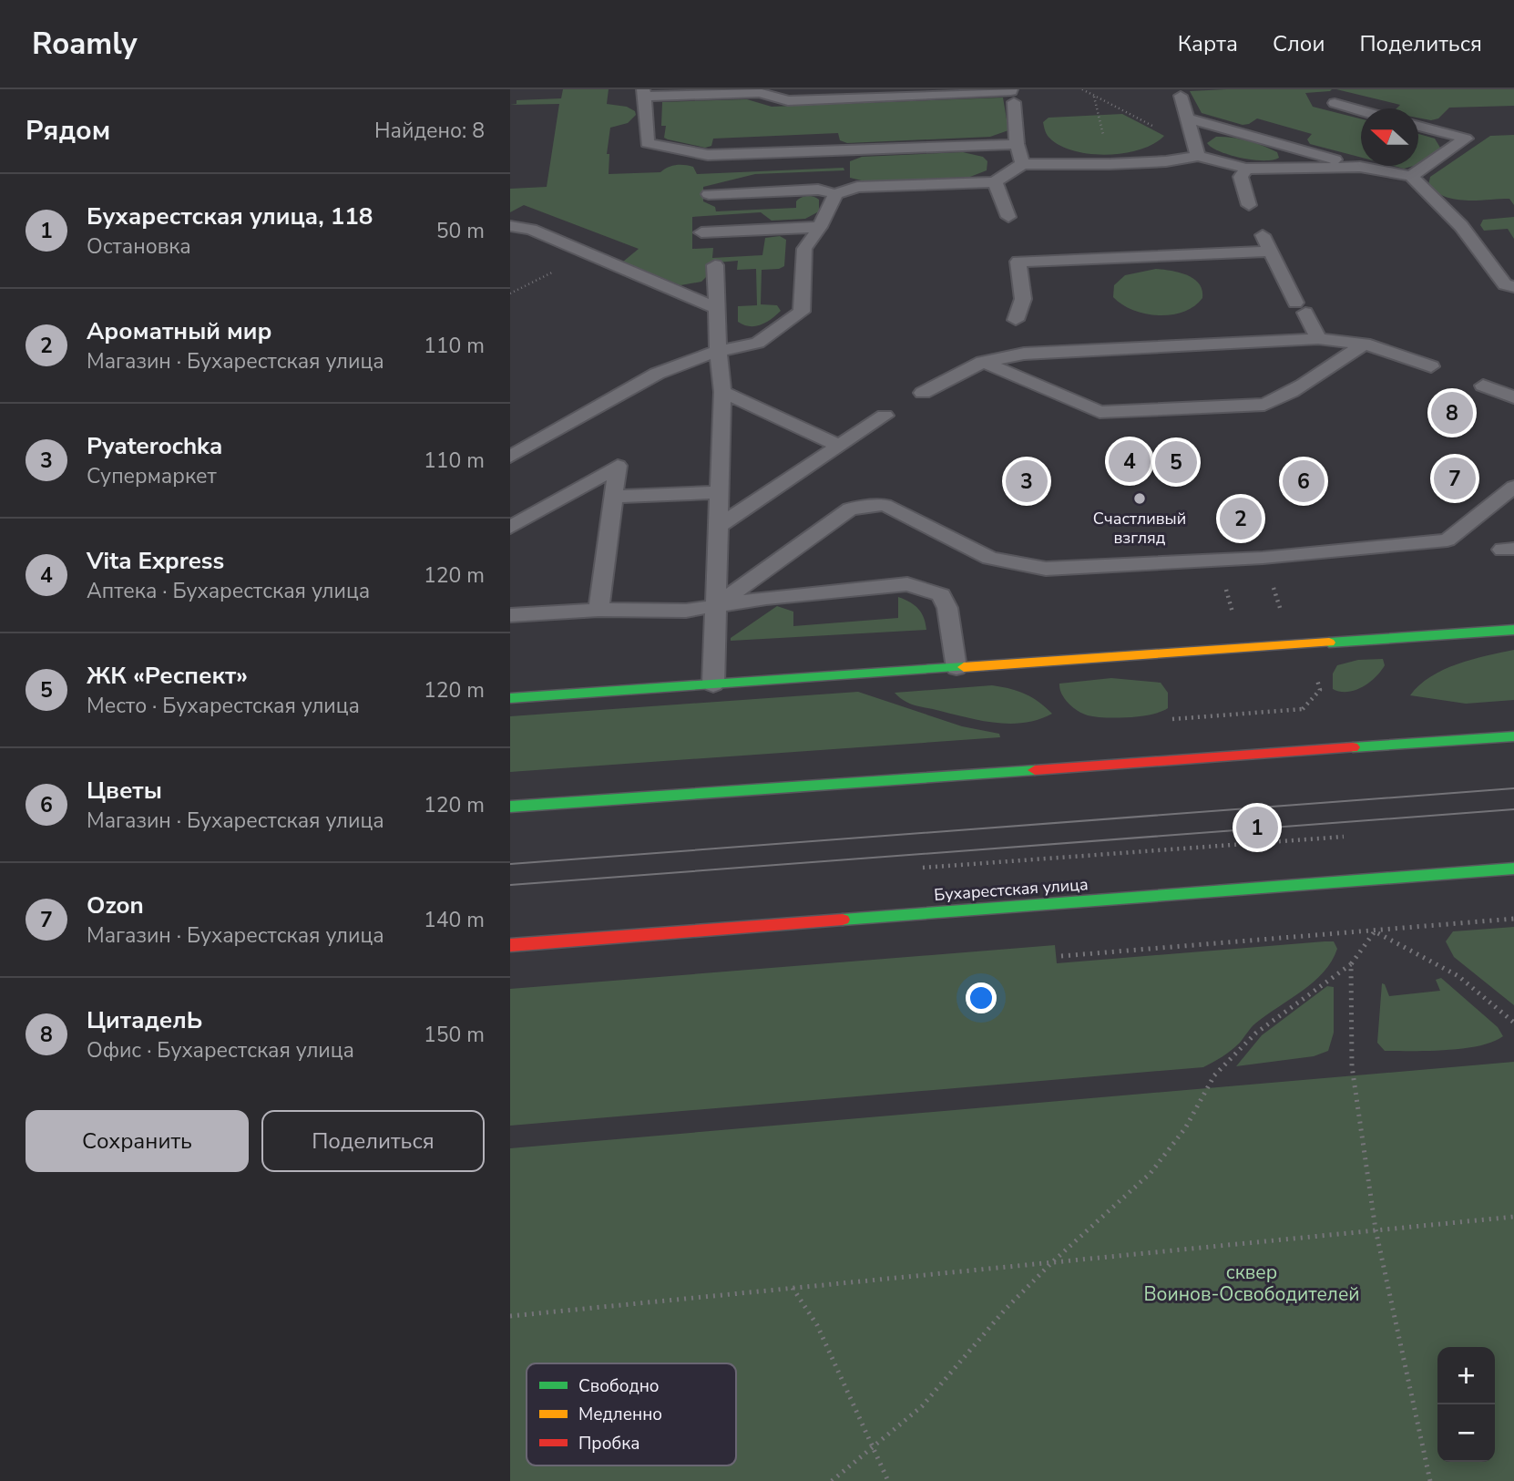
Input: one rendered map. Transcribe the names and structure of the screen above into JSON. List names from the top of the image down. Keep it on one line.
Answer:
{"streets":{"main road":["Бухарестская улица"]},"parks":["сквер Воинов-Освободителей"],"places":["Счастливый взгляд"],"legend":["Свободно","Медленно","Пробка"],"north":"left","page":{"header":"Roamly","nav":["Карта","Слои","Поделиться"],"heading":["Рядом","Найдено: 8"],"list":[{"mark":"1","name":"Бухарестская улица, 118","note":"Остановка","value":"50 m"},{"mark":"2","name":"Ароматный мир","note":"Магазин · Бухарестская улица","value":"110 m"},{"mark":"3","name":"Pyaterochka","note":"Супермаркет","value":"110 m"},{"mark":"4","name":"Vita Express","note":"Аптека · Бухарестская улица","value":"120 m"},{"mark":"5","name":"ЖК «Респект»","note":"Место · Бухарестская улица","value":"120 m"},{"mark":"6","name":"Цветы","note":"Магазин · Бухарестская улица","value":"120 m"},{"mark":"7","name":"Ozon","note":"Магазин · Бухарестская улица","value":"140 m"},{"mark":"8","name":"ЦитаделЬ","note":"Офис · Бухарестская улица","value":"150 m"}],"pins":["8","4","5","7","3","6","2","1"],"buttons":["Сохранить","Поделиться"],"map_buttons":["+","−"]}}
